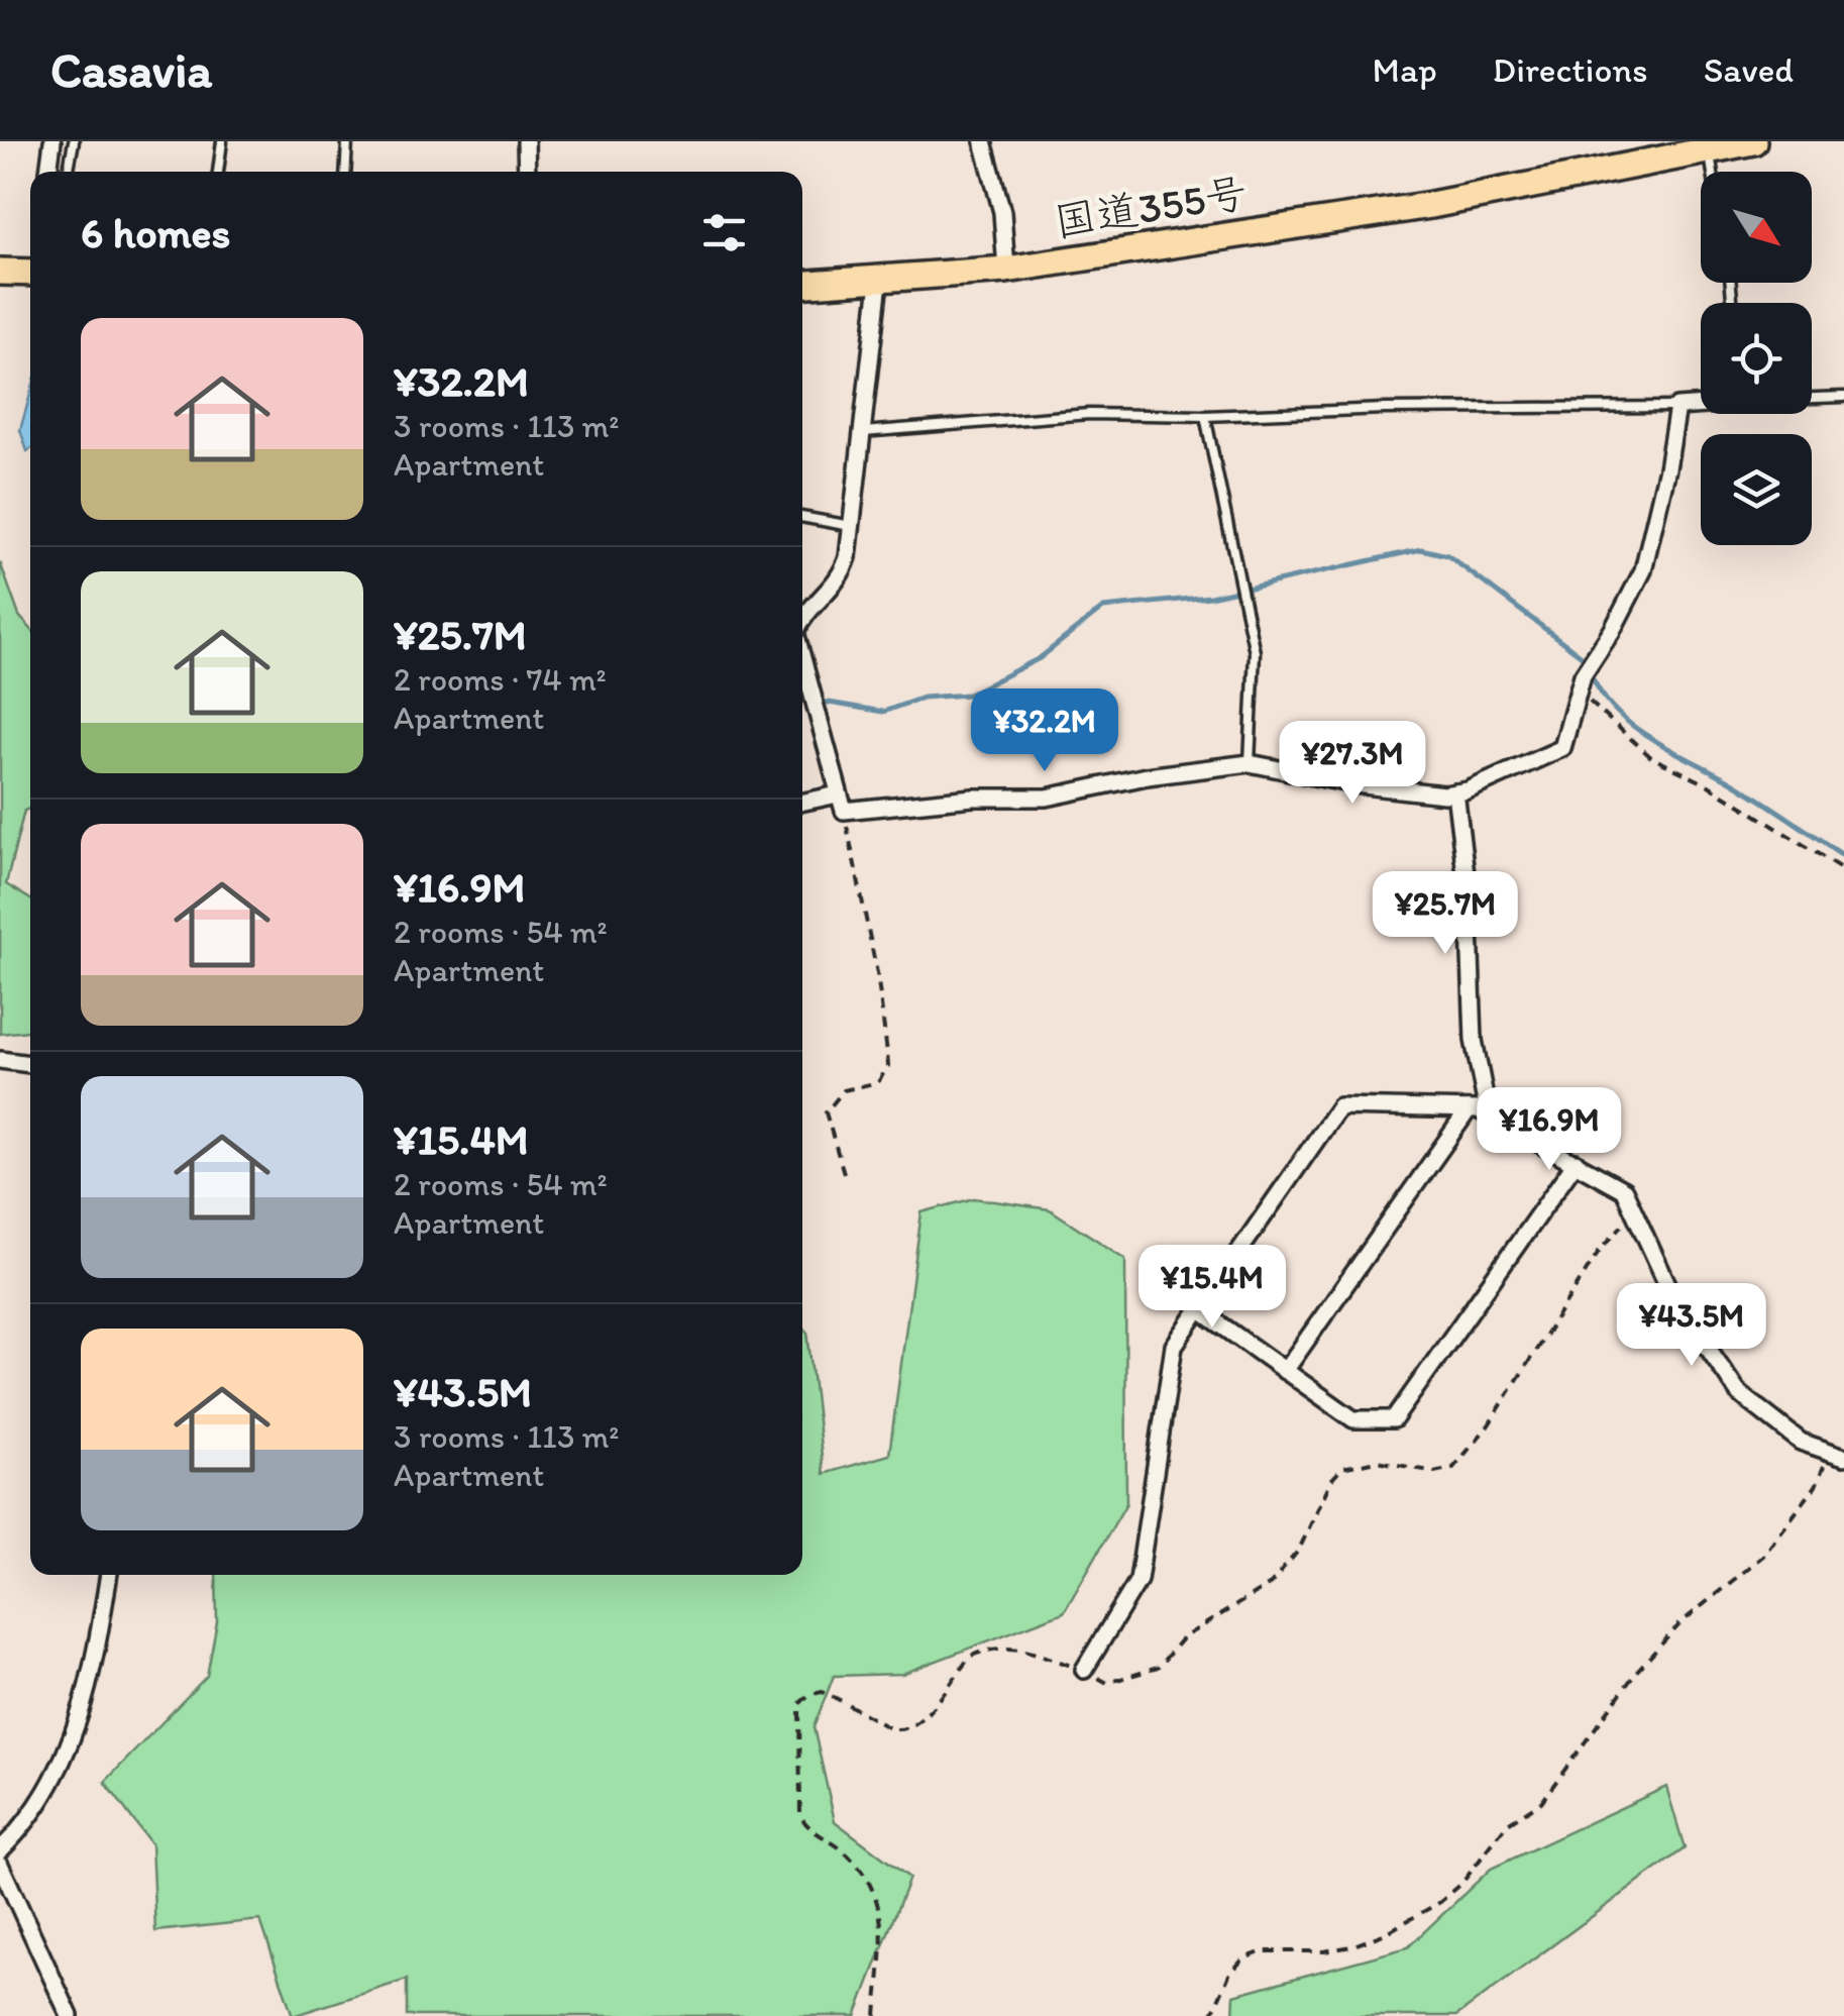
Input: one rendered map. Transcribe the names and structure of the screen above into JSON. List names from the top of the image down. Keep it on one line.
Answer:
{"streets":{"highway":["国道355号"]},"north":"bottom right","page":{"header":"Casavia","nav":["Map","Directions","Saved"],"heading":"6 homes","list":[{"name":"¥32.2M","note":"3 rooms · 113 m² · Apartment"},{"name":"¥25.7M","note":"2 rooms · 74 m² · Apartment"},{"name":"¥16.9M","note":"2 rooms · 54 m² · Apartment"},{"name":"¥15.4M","note":"2 rooms · 54 m² · Apartment"},{"name":"¥43.5M","note":"3 rooms · 113 m² · Apartment"}],"price":["¥32.2M","¥27.3M","¥25.7M","¥16.9M","¥15.4M","¥43.5M"]}}
